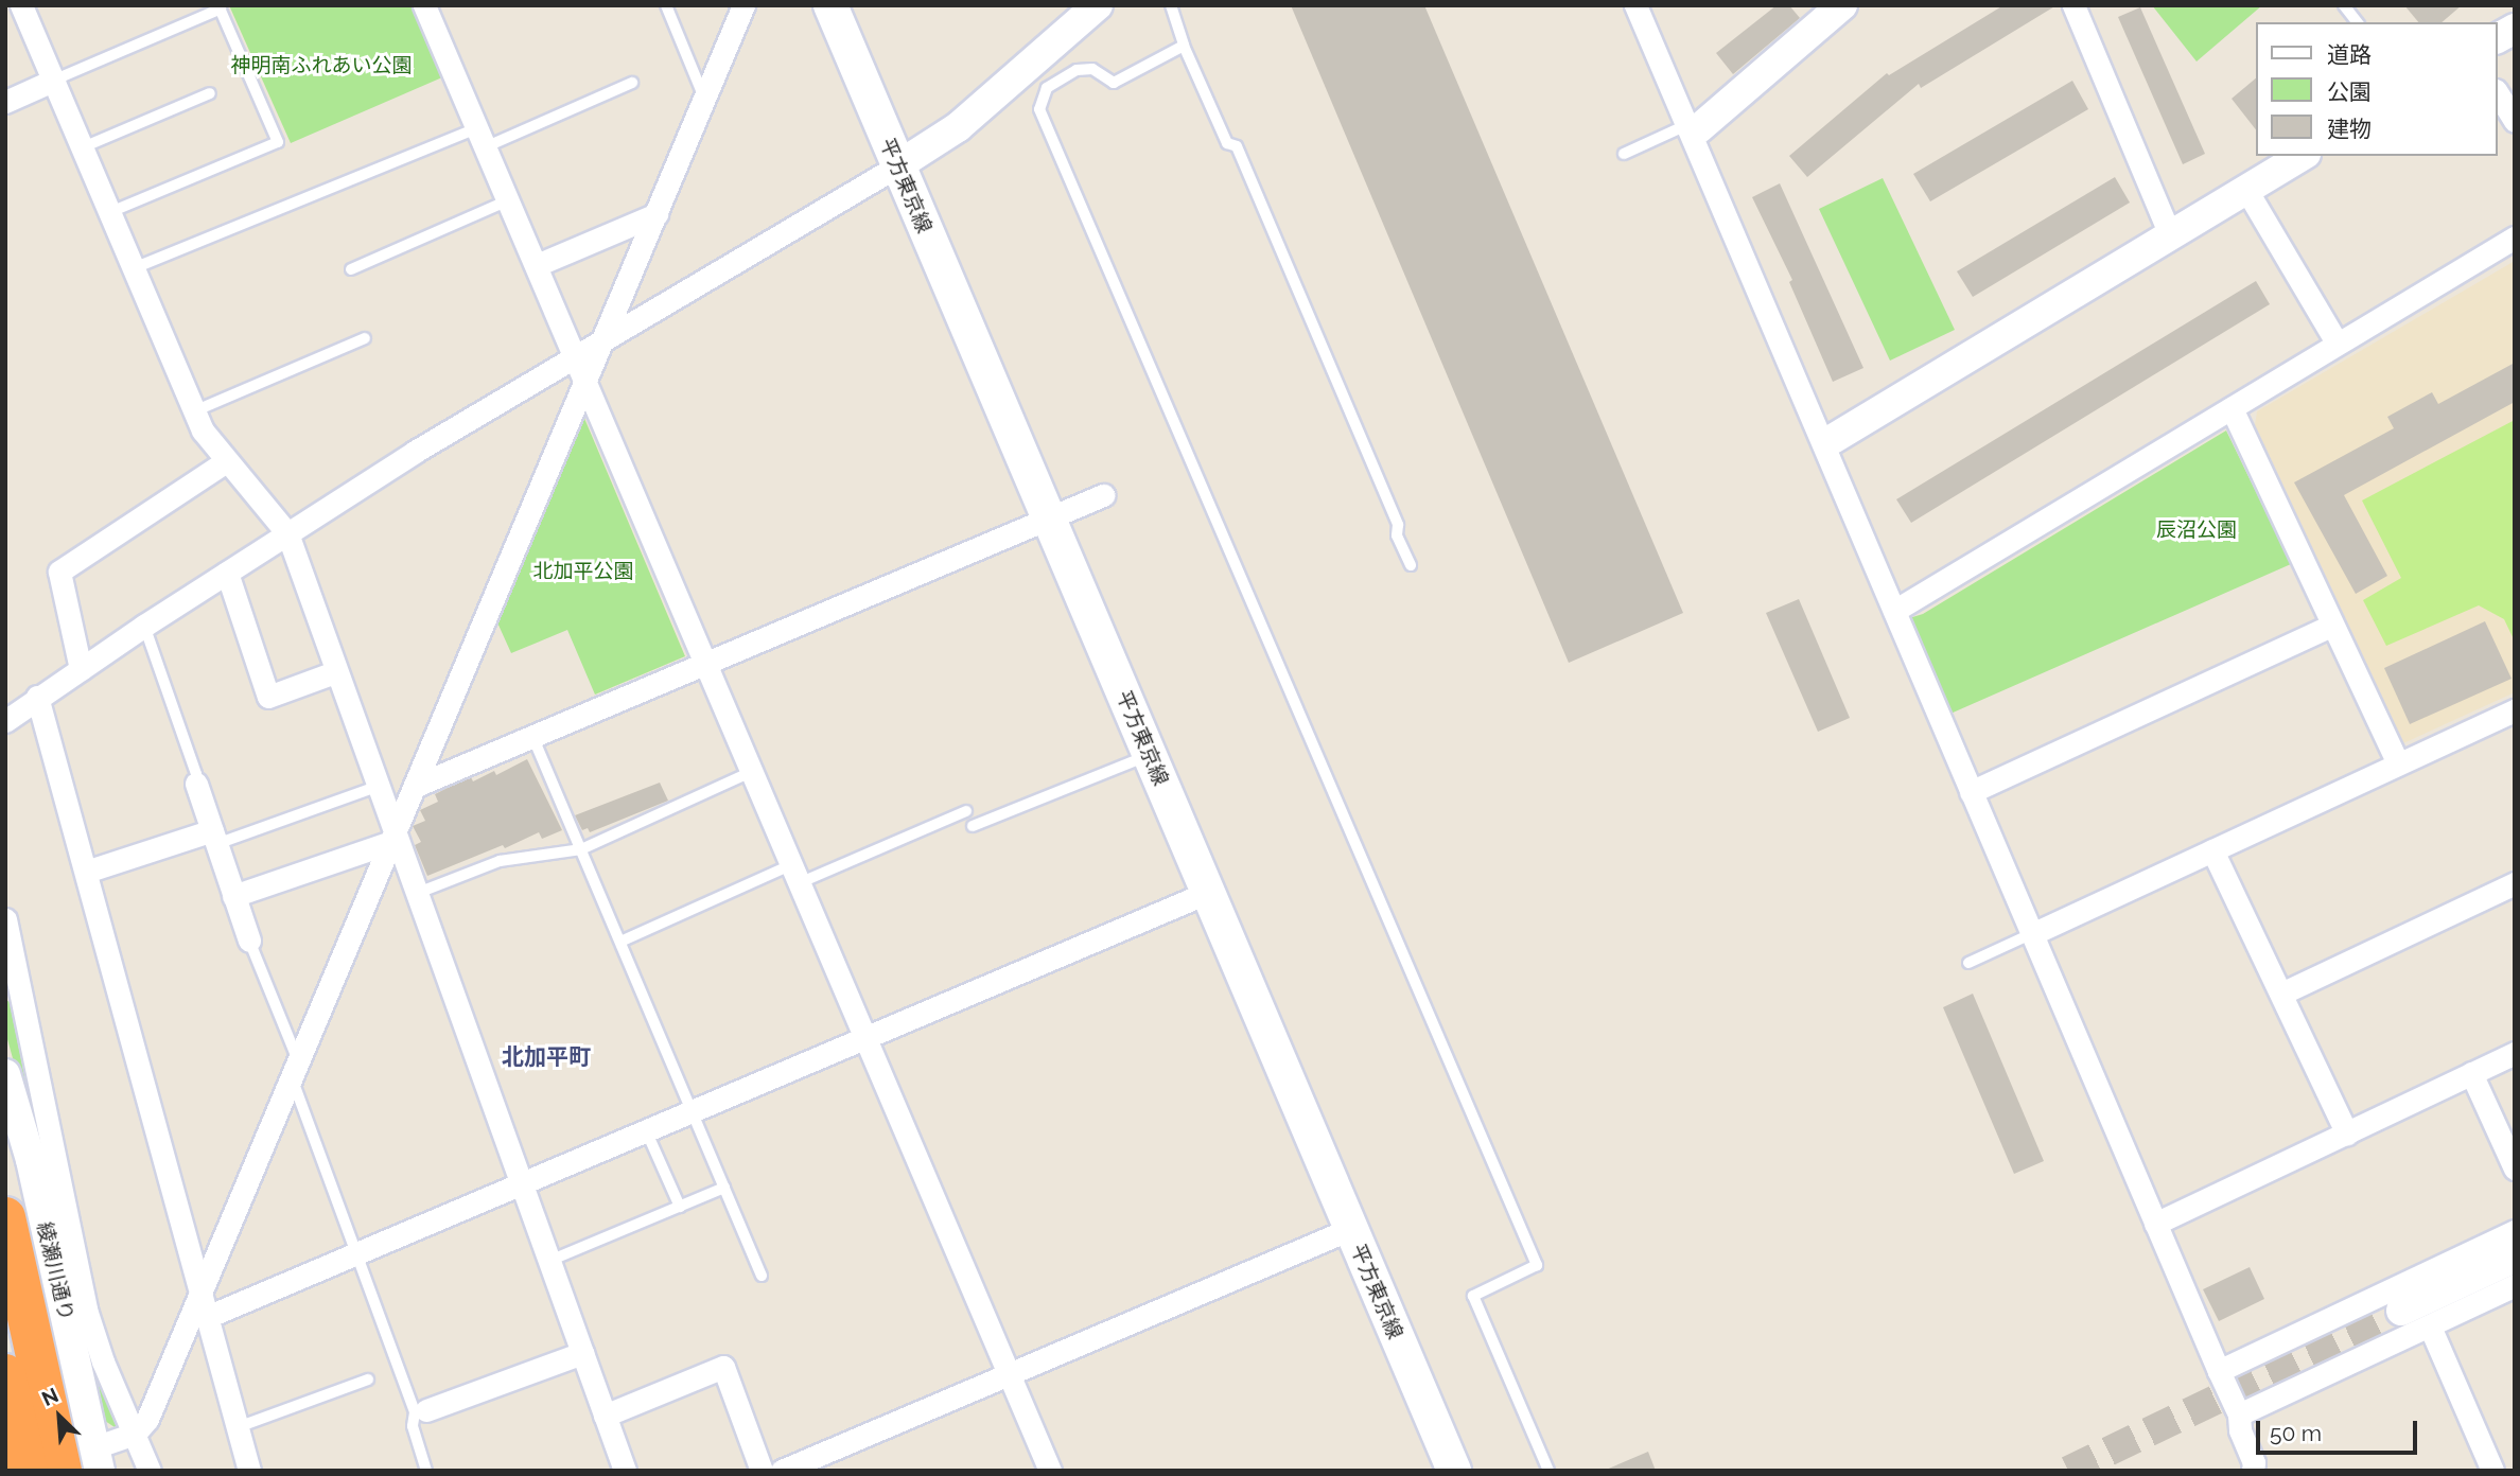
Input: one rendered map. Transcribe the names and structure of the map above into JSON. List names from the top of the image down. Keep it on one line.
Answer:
{"streets":{"main road":["平方東京線"],"street":["綾瀬川通り"]},"districts":["北加平町"],"parks":["神明南ふれあい公園","辰沼公園","北加平公園"],"legend":["道路","公園","建物"],"scale_bar":"50 m","north":"top left"}
